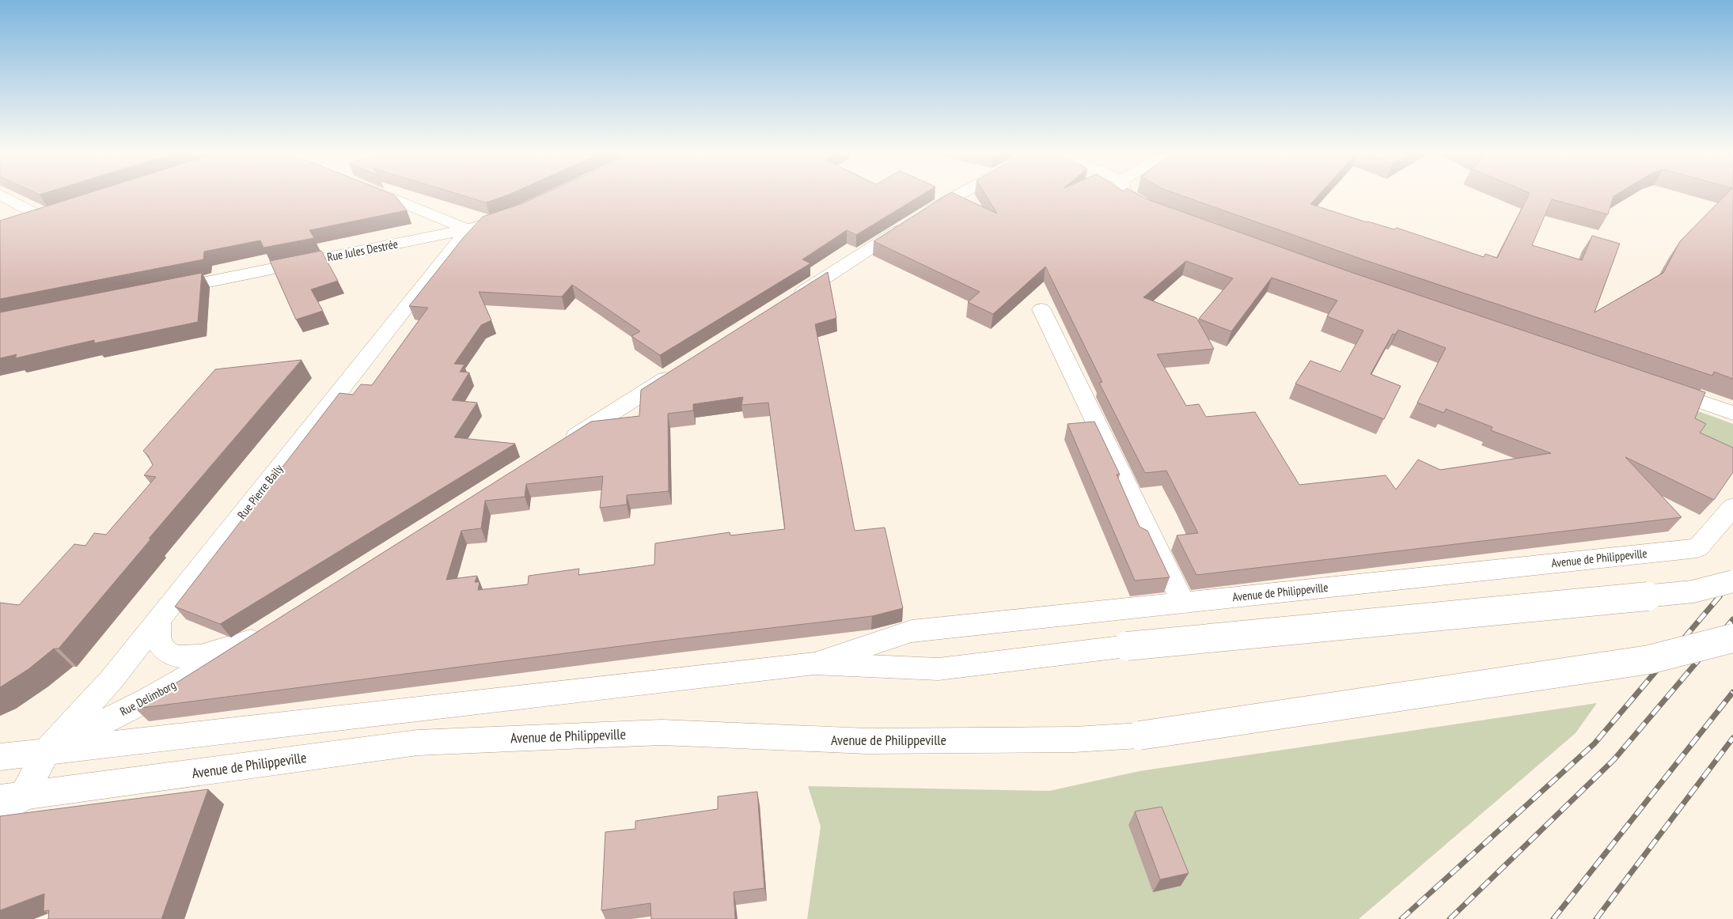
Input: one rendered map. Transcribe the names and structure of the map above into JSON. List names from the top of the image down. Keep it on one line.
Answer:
{"streets":{"main road":["Rue Jules Destrée","Rue Pierre Baily","Avenue de Philippeville","Rue Delimborg"]},"crossings":[["Rue Jules Destrée","Rue Pierre Baily"],["Rue Pierre Baily","Avenue de Philippeville"],["Rue Pierre Baily","Rue Delimborg"],["Avenue de Philippeville","Rue Delimborg"]]}
